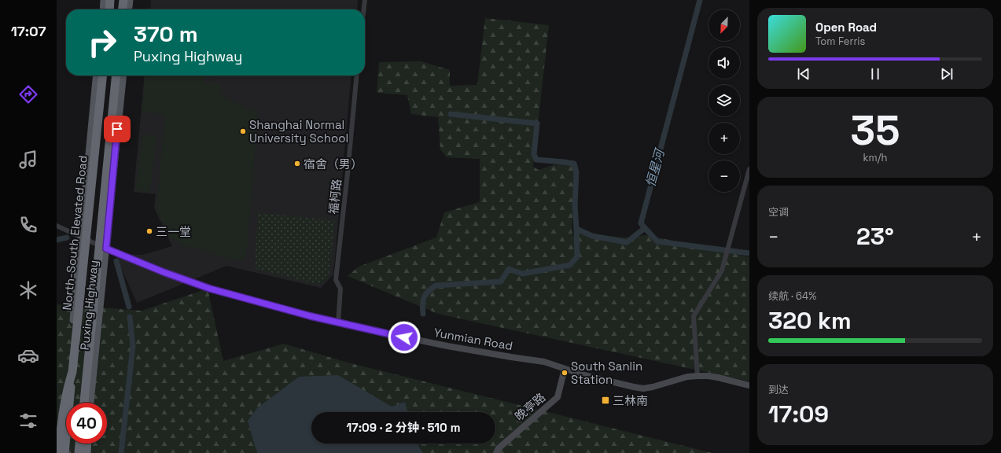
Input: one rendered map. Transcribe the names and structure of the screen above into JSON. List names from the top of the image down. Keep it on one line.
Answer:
{"streets":{"highway":["North-South Elevated Road"],"main road":["Puxing Highway"],"street":["福柯路","Yunmian Road","晚亭路"]},"crossings":[["福柯路","Yunmian Road"],["Puxing Highway","Yunmian Road"],["Yunmian Road","晚亭路"]],"water":["恒星河"],"places":{"other":["Shanghai Normal University School","宿舍（男）","三一堂","South Sanlin Station"],"transit":["三林南"]},"north":"bottom left","page":{"tabs":"17:07","map_buttons":["+","−"],"turn":["370 m","Puxing Highway"],"song":["Open Road","Tom Ferris"],"tile":[["35","km/h"],"空调",["续航 · 64%","320 km"],["到达","17:09"]],"heat":["−","23°","+"],"limit":"40","trip":"17:09 · 2 分钟 · 510 m"}}
